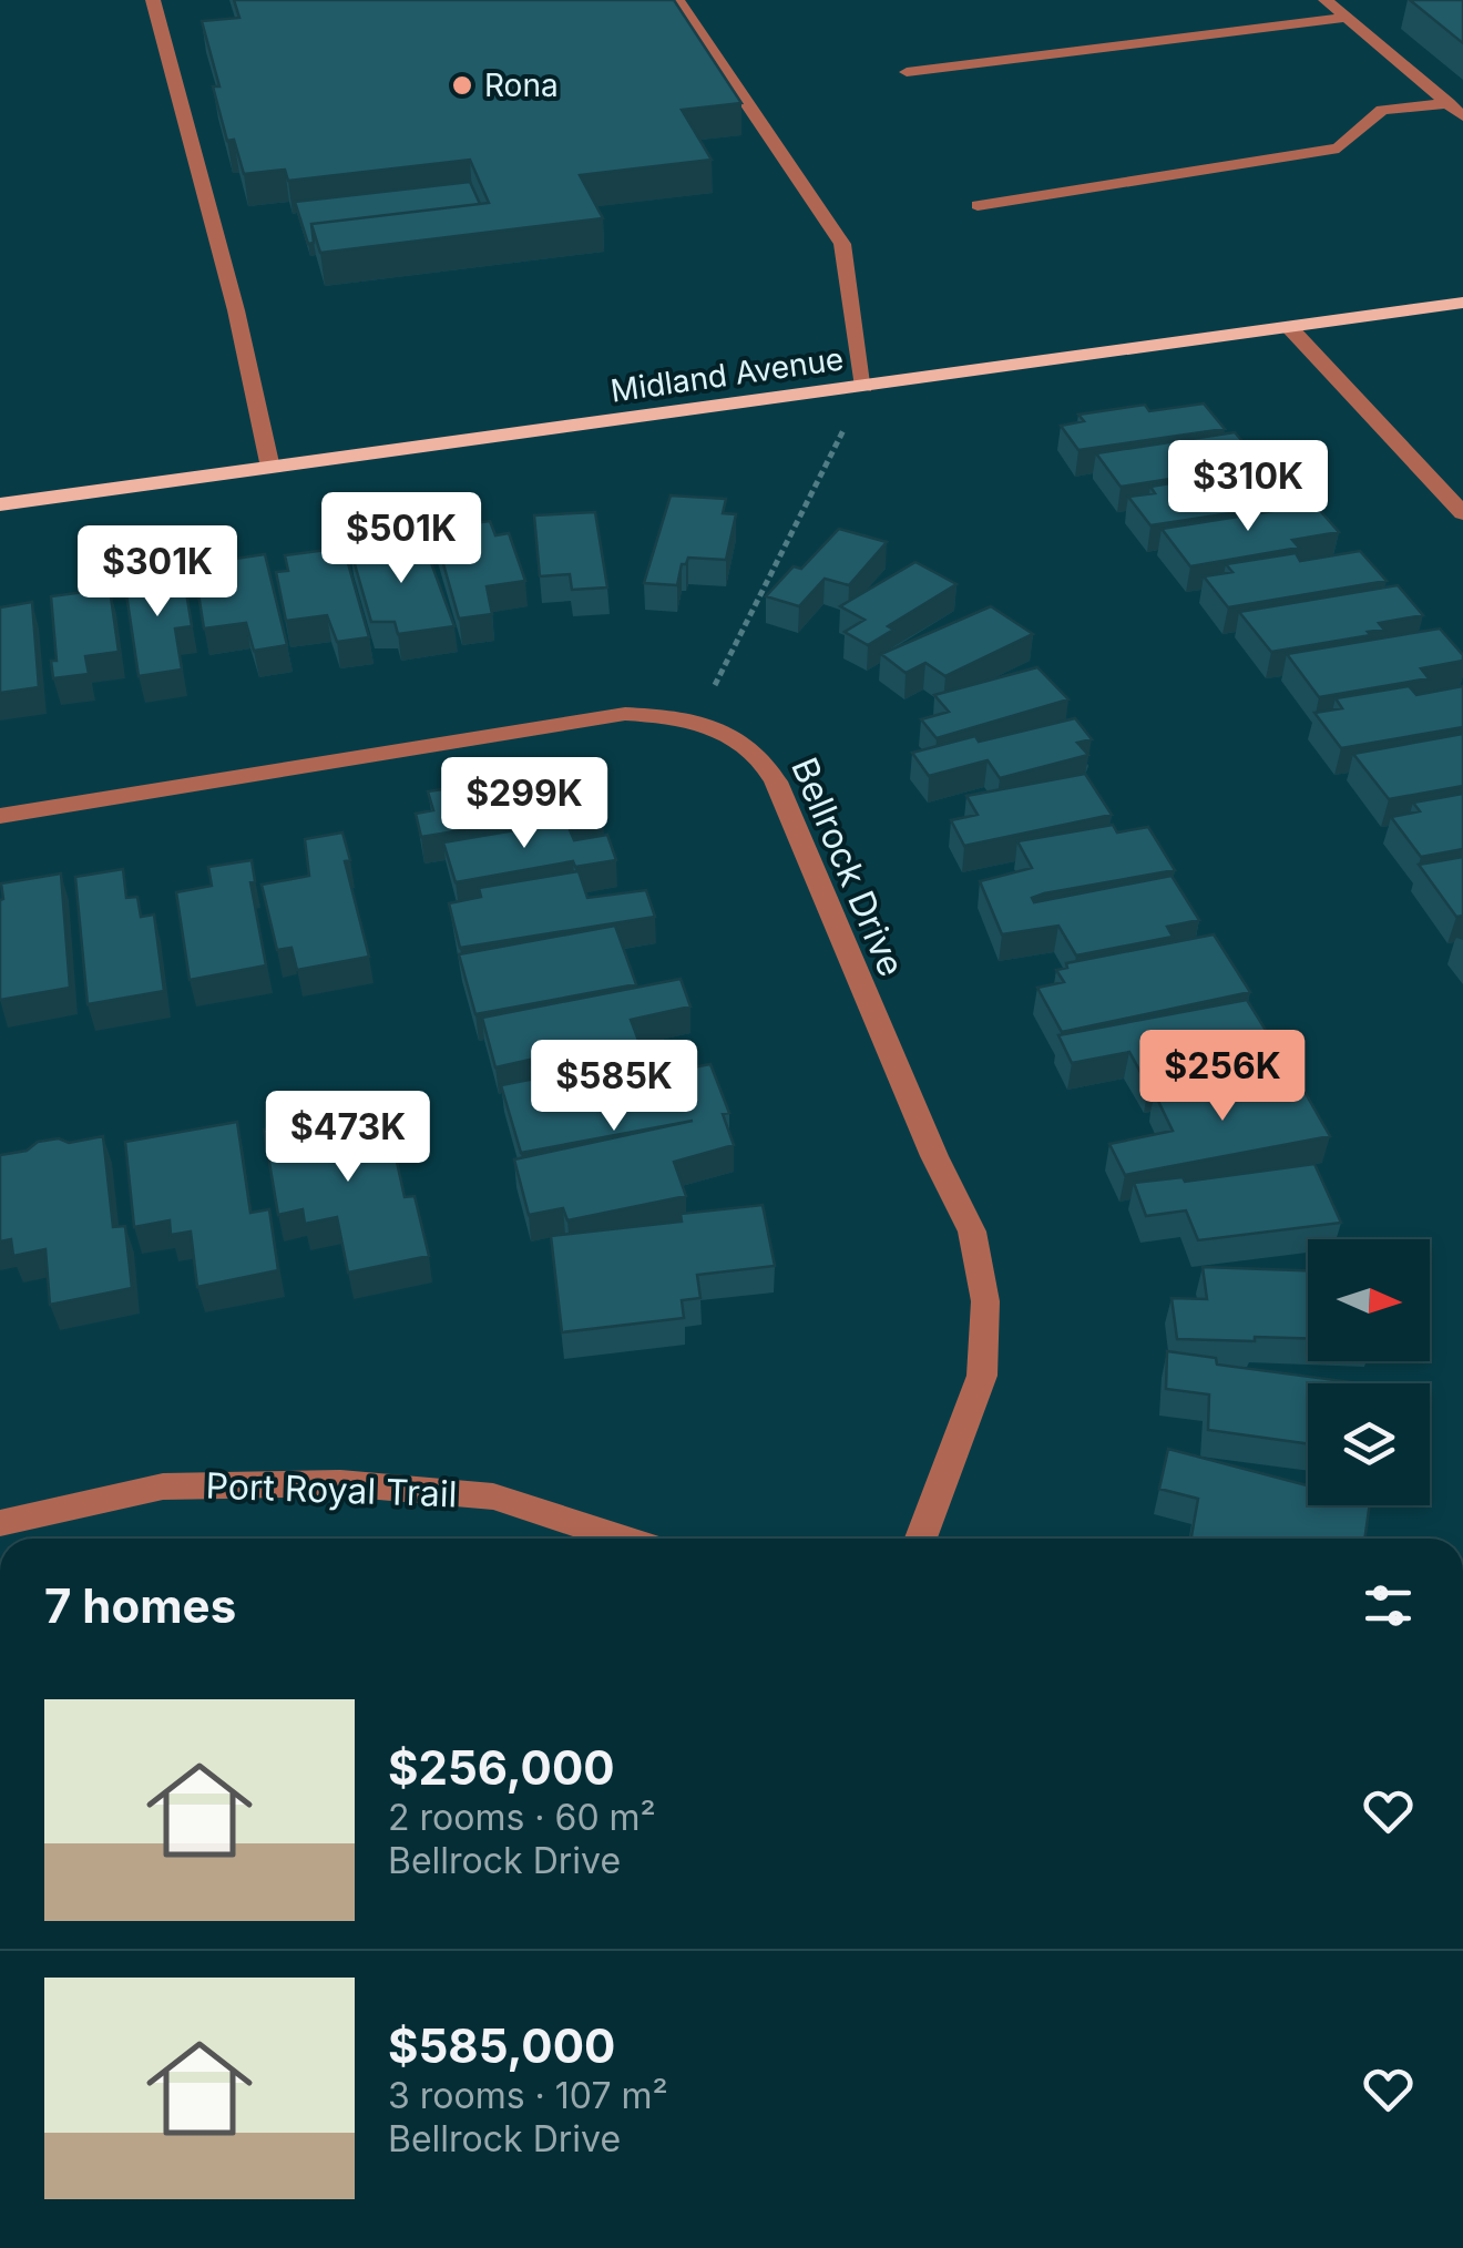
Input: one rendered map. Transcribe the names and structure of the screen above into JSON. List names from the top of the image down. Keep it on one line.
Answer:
{"streets":{"main road":["Midland Avenue"],"street":["Bellrock Drive","Port Royal Trail"]},"places":["Rona"],"north":"right","page":{"price":["$310K","$501K","$301K","$299K","$256K","$585K","$473K"],"heading":"7 homes","list":[{"name":"$256,000","note":"2 rooms · 60 m² · Bellrock Drive"},{"name":"$585,000","note":"3 rooms · 107 m² · Bellrock Drive"}]}}
